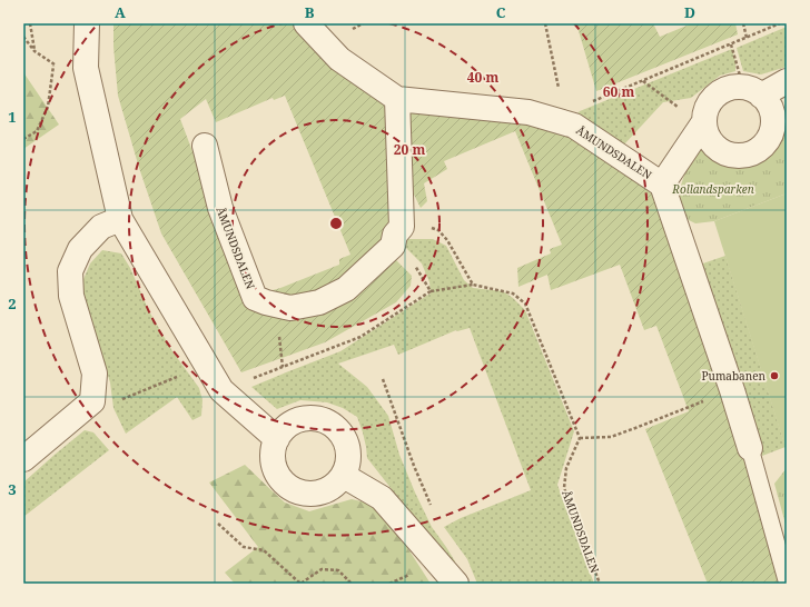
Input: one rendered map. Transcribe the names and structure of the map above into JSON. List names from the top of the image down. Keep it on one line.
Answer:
{"streets":{"street":["ÅMUNDSDALEN"]},"parks":["Rollandsparken"],"places":["Pumabanen"],"grid":{"columns":["A","B","C","D"],"rows":["1","2","3"]},"rings":["40 m","60 m","20 m"]}
